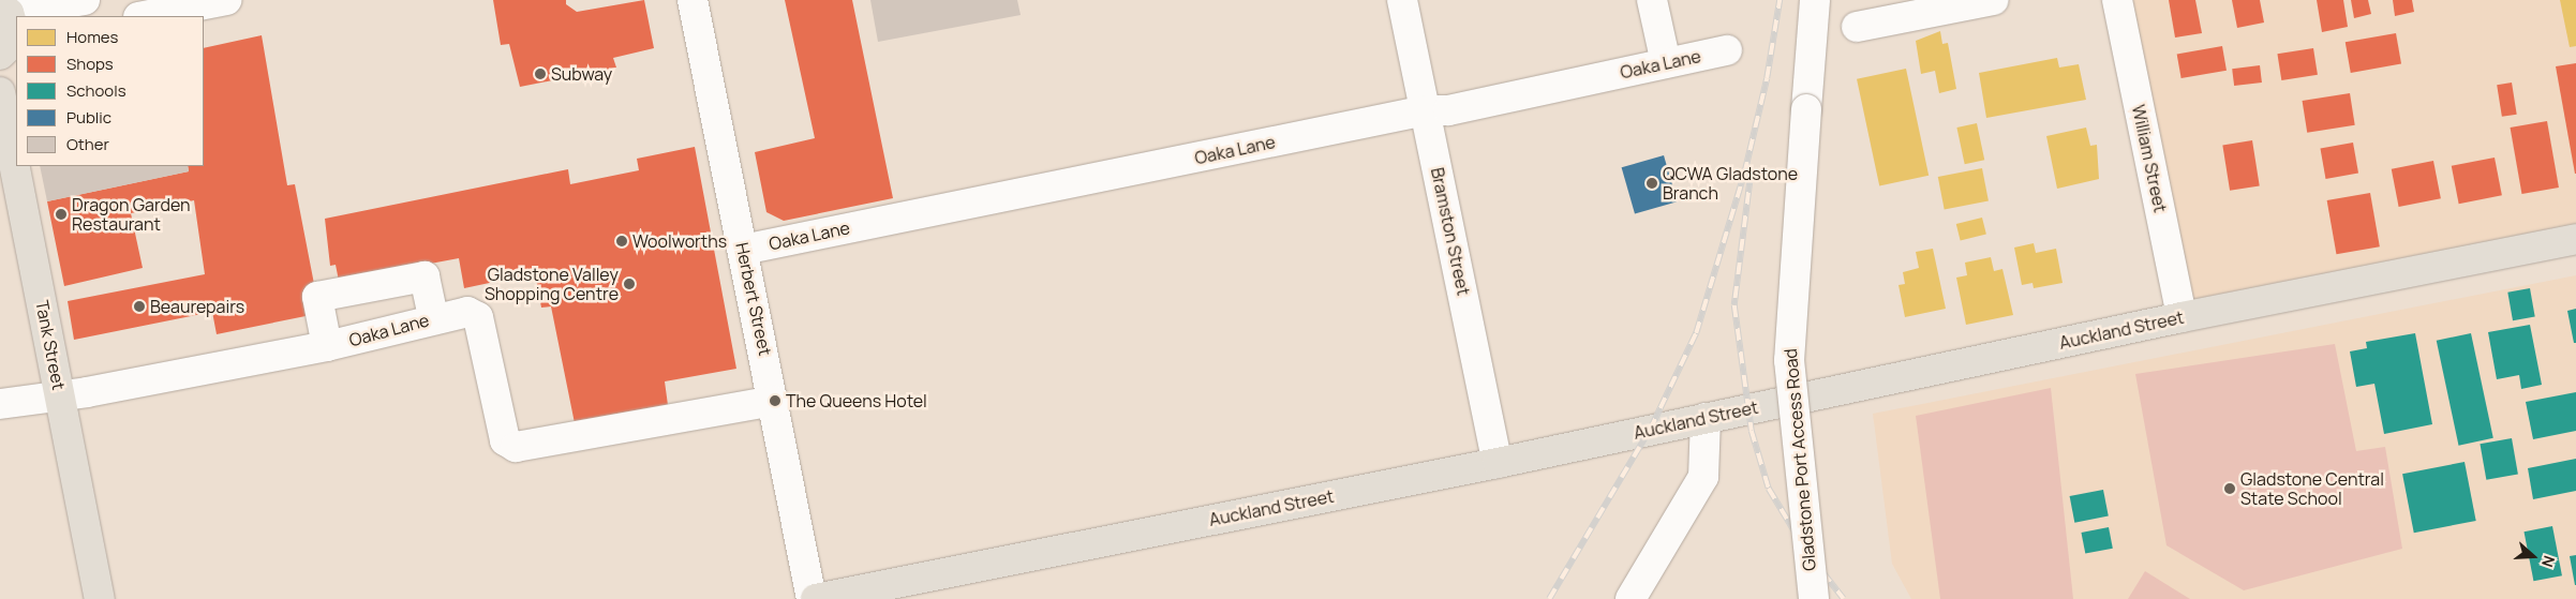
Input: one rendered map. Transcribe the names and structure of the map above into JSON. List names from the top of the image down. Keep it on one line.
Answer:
{"streets":{"main road":["Auckland Street","Tank Street"],"street":["Oaka Lane","William Street","Bramston Street","Herbert Street","Gladstone Port Access Road"]},"crossings":[["Oaka Lane","Bramston Street"],["Oaka Lane","Herbert Street"],["Oaka Lane","Tank Street"],["William Street","Auckland Street"],["Bramston Street","Auckland Street"]],"places":["Subway","QCWA Gladstone Branch","Dragon Garden Restaurant","Woolworths","Gladstone Valley Shopping Centre","Beaurepairs","The Queens Hotel","Gladstone Central State School"],"legend":["Homes","Shops","Schools","Public","Other"],"north":"right"}
